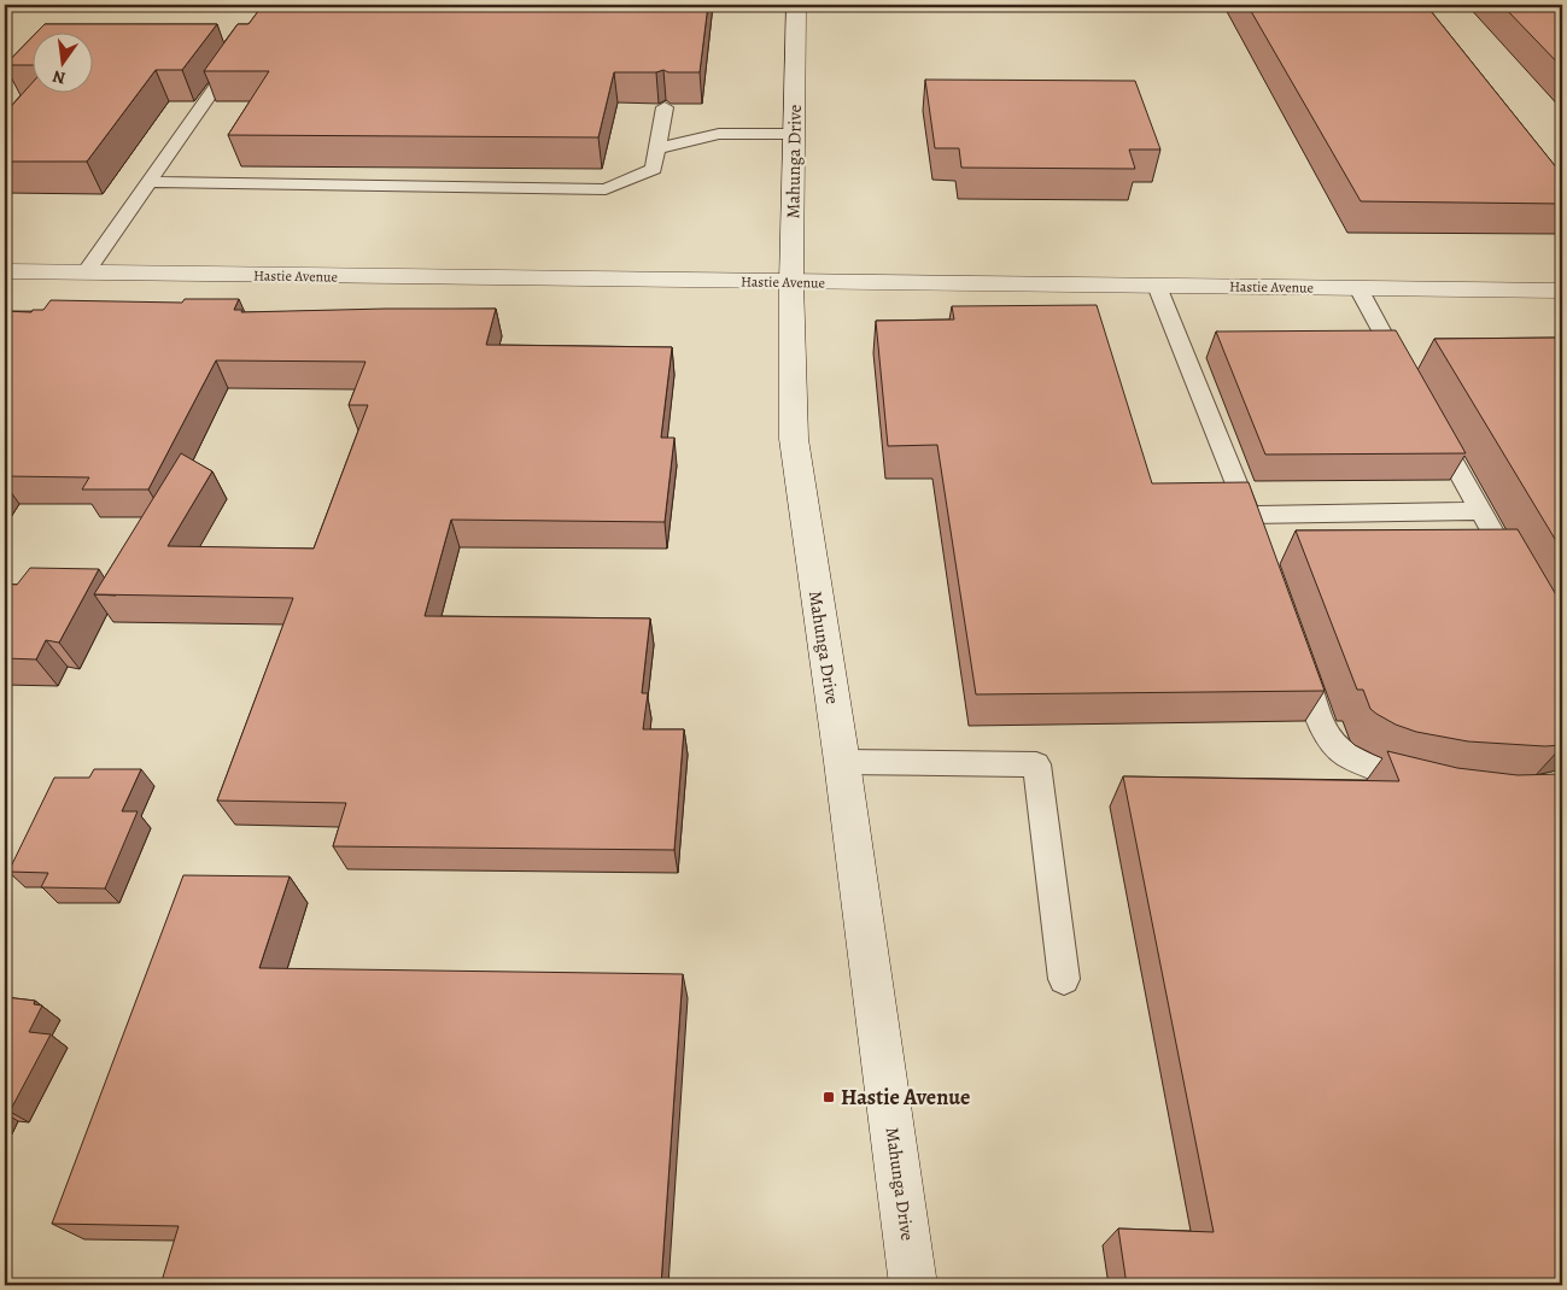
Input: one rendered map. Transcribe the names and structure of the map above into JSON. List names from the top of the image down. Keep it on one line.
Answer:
{"streets":{"street":["Mahunga Drive","Hastie Avenue"]},"crossings":[["Mahunga Drive","Hastie Avenue"]],"places":{"transit":["Hastie Avenue"]},"north":"bottom"}
